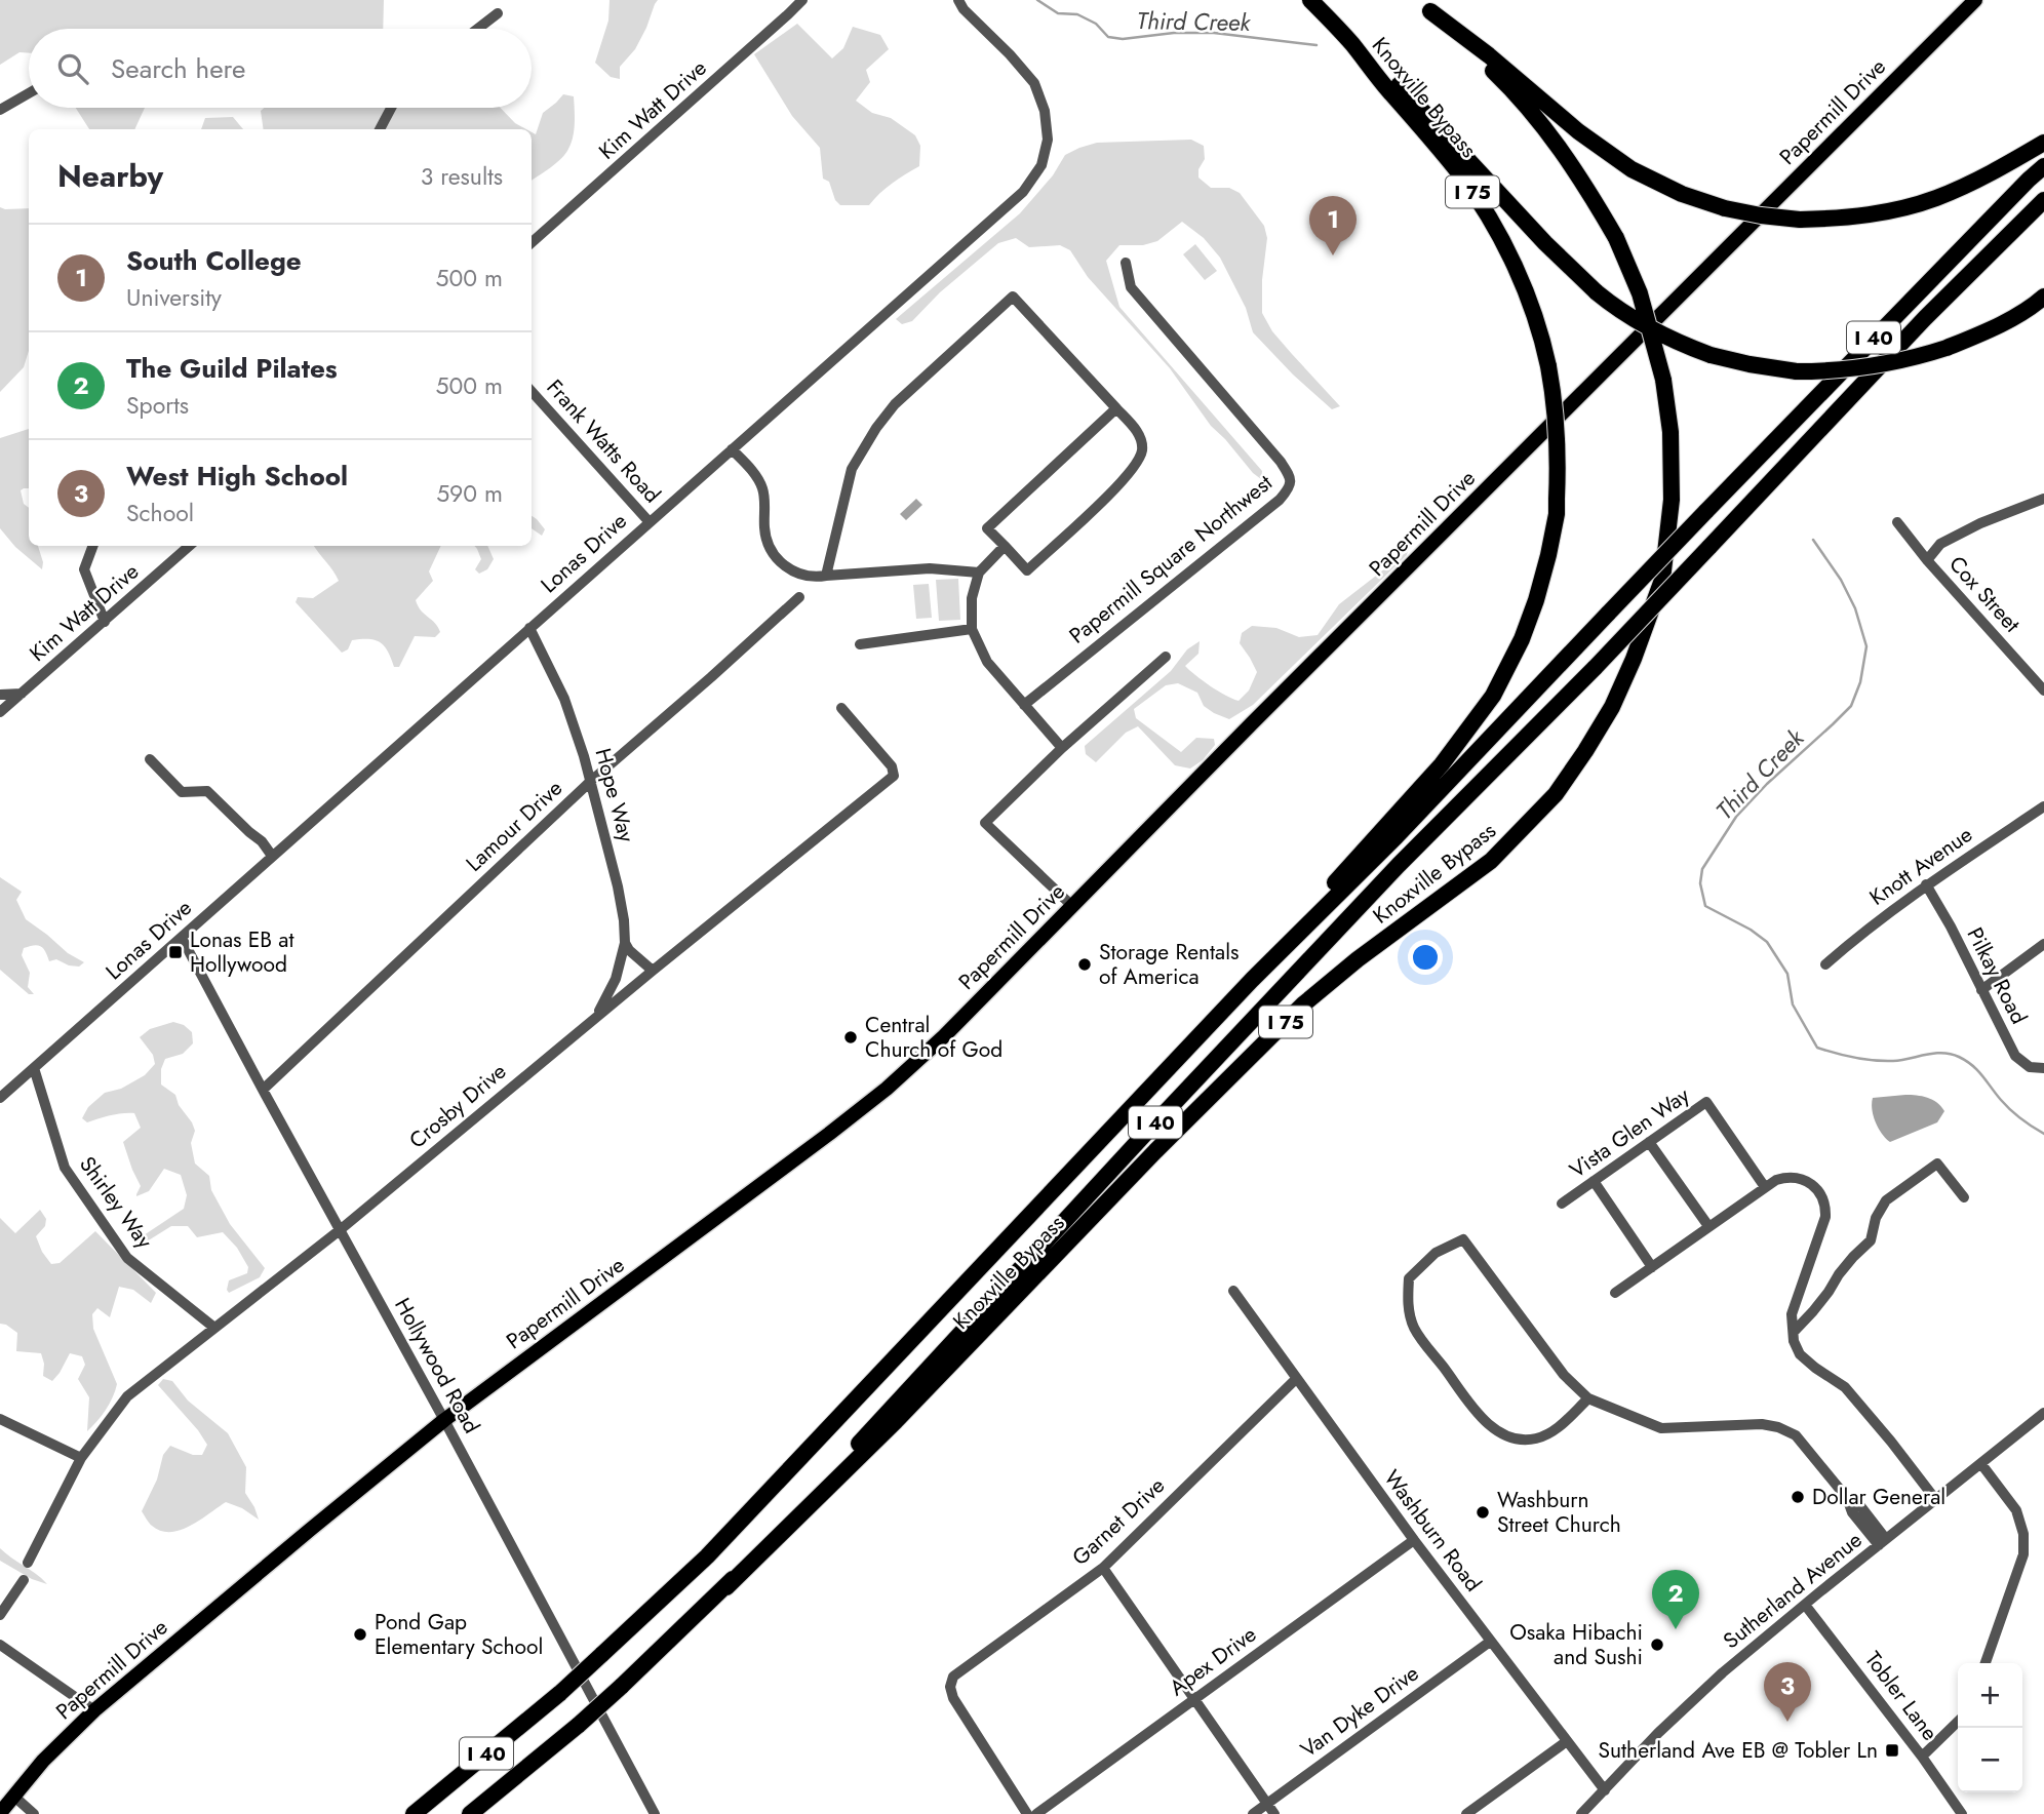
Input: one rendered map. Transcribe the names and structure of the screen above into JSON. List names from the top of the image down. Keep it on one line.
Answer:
{"streets":{"highway":["Knoxville Bypass","I 75","I 40"],"main road":["Papermill Drive"],"street":["Kim Watt Drive","Frank Watts Road","Lonas Drive","Papermill Square Northwest","Cox Street","Hope Way","Lamour Drive","Knott Avenue","Pilkay Road","Crosby Drive","Vista Glen Way","Shirley Way","Hollywood Road","Garnet Drive","Washburn Road","Sutherland Avenue","Apex Drive","Tobler Lane","Van Dyke Drive"]},"crossings":[["Knoxville Bypass","I 40"],["Papermill Drive","Hollywood Road"],["Frank Watts Road","Lonas Drive"],["Lonas Drive","Hope Way"],["Lonas Drive","Shirley Way"],["Lonas Drive","Hollywood Road"],["Hope Way","Lamour Drive"],["Hope Way","Crosby Drive"],["Lamour Drive","Hollywood Road"],["Knott Avenue","Pilkay Road"],["Crosby Drive","Shirley Way"],["Crosby Drive","Hollywood Road"],["Garnet Drive","Washburn Road"],["Washburn Road","Sutherland Avenue"],["Washburn Road","Apex Drive"],["Washburn Road","Van Dyke Drive"],["Sutherland Avenue","Tobler Lane"]],"water":["Third Creek"],"places":{"transit":["Lonas EB at Hollywood","Sutherland Ave EB @ Tobler Ln"],"other":["Storage Rentals of America","Central Church of God","Dollar General","Washburn Street Church","Pond Gap Elementary School","Osaka Hibachi and Sushi"]},"page":{"search":"Search here","heading":["Nearby","3 results"],"pins":["1","2","3"],"list":[{"mark":"1","name":"South College","note":"University","value":"500 m"},{"mark":"2","name":"The Guild Pilates","note":"Sports","value":"500 m"},{"mark":"3","name":"West High School","note":"School","value":"590 m"}],"map_buttons":["+","−"]}}
